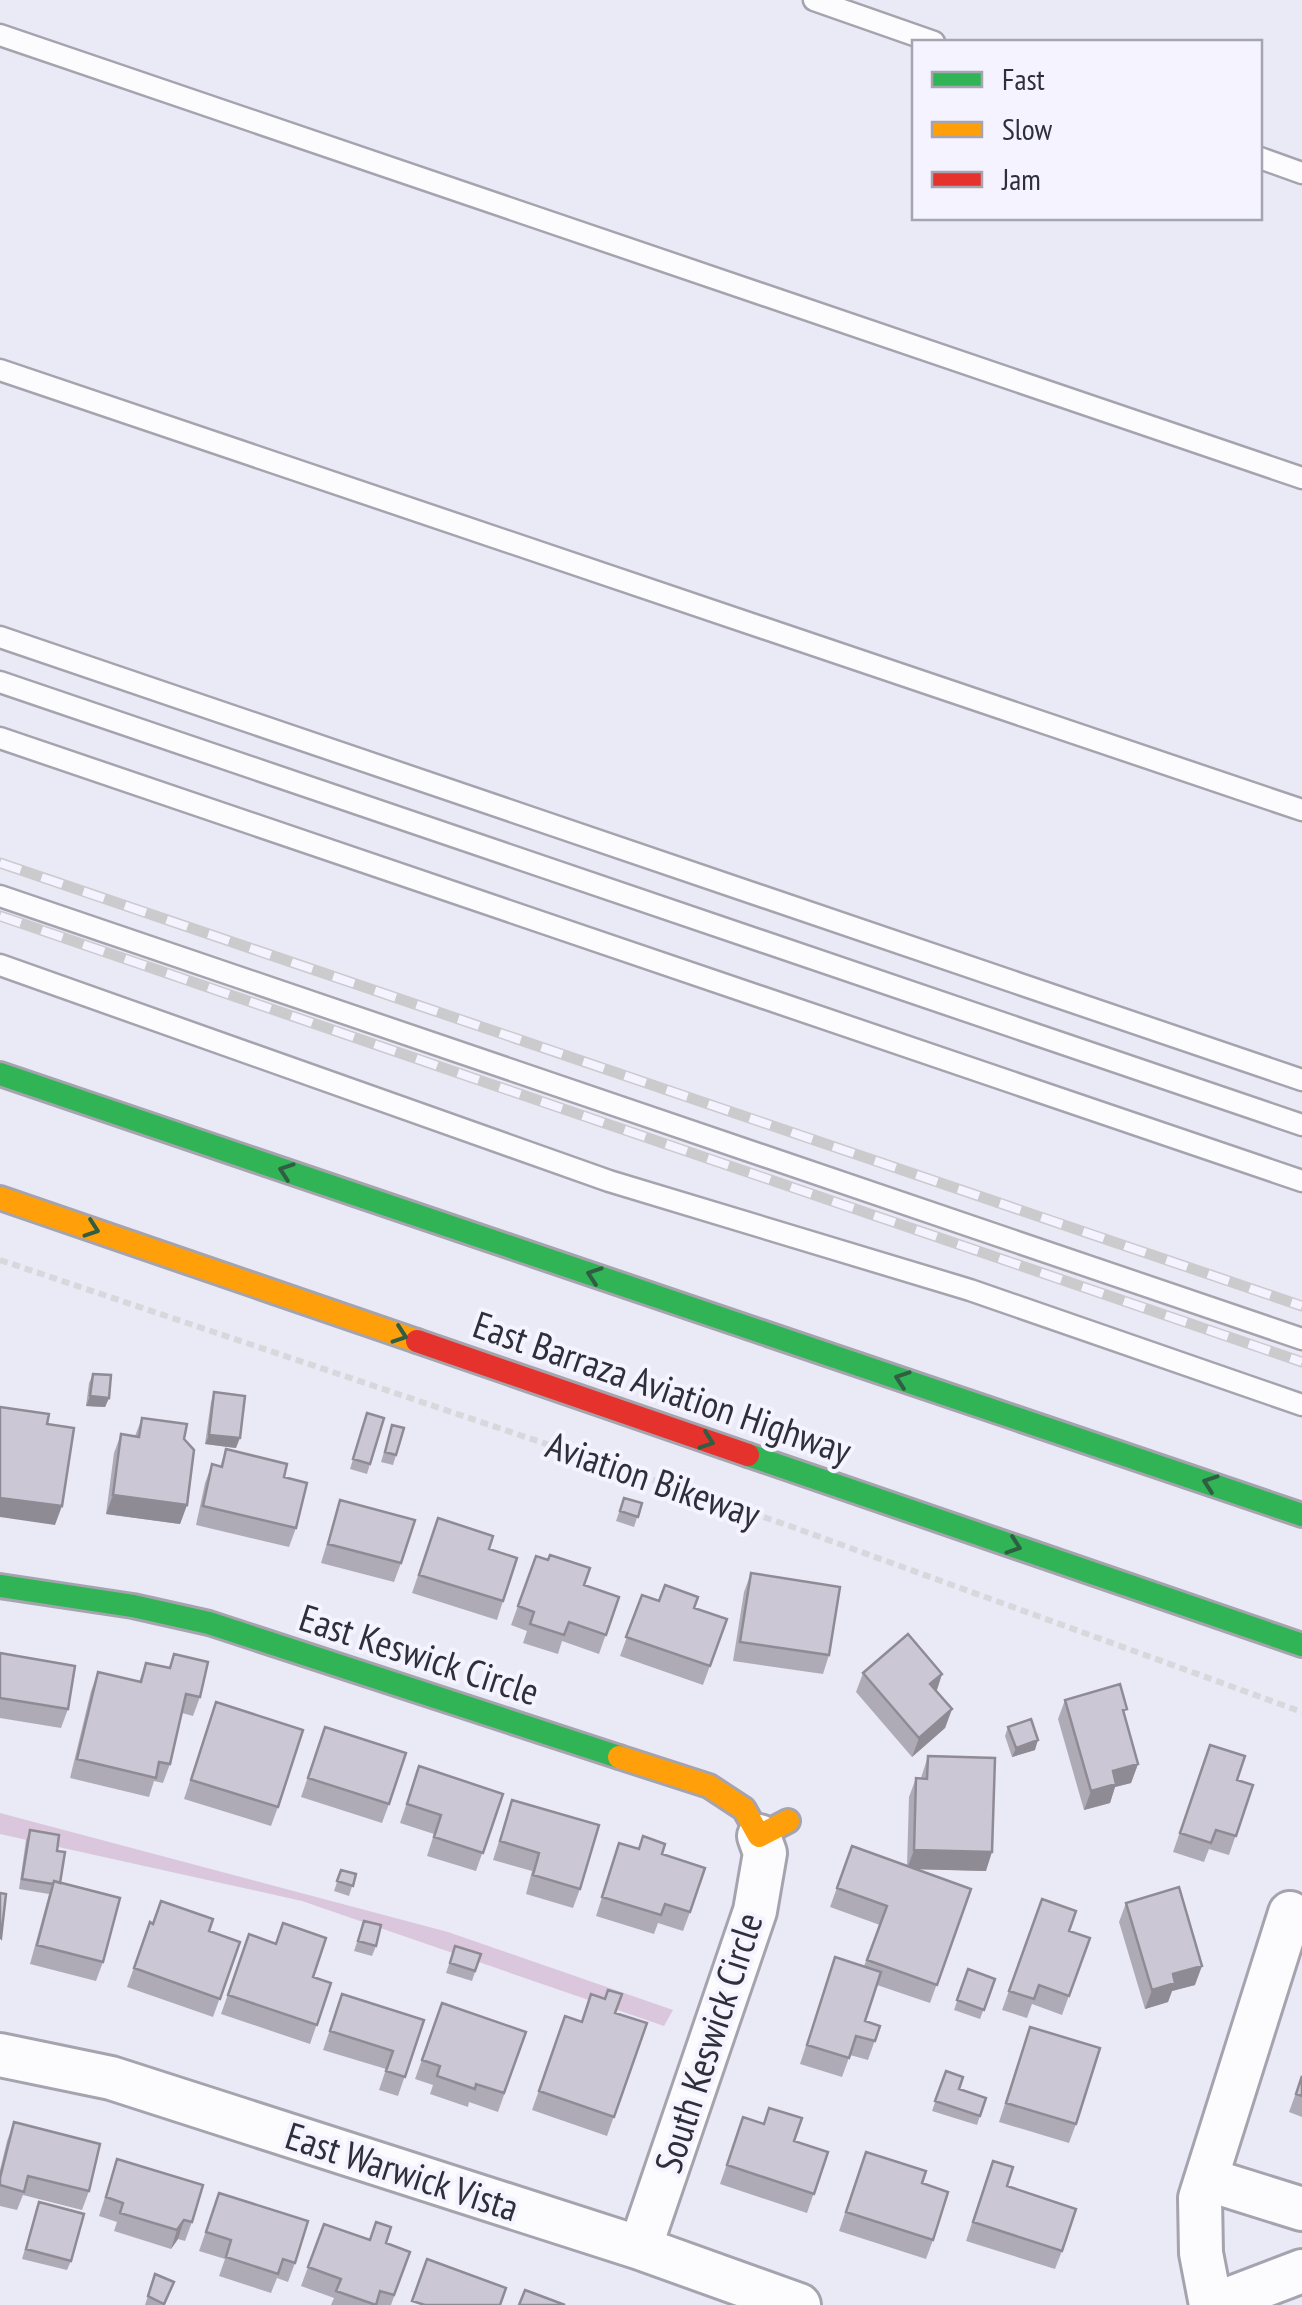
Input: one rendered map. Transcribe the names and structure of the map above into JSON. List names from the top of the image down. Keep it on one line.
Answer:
{"streets":{"main road":["East Barraza Aviation Highway","East Keswick Circle"],"street":["South Keswick Circle","East Warwick Vista"],"path":["Aviation Bikeway"]},"crossings":[["East Keswick Circle","South Keswick Circle"],["South Keswick Circle","East Warwick Vista"]],"legend":["Fast","Slow","Jam"]}
